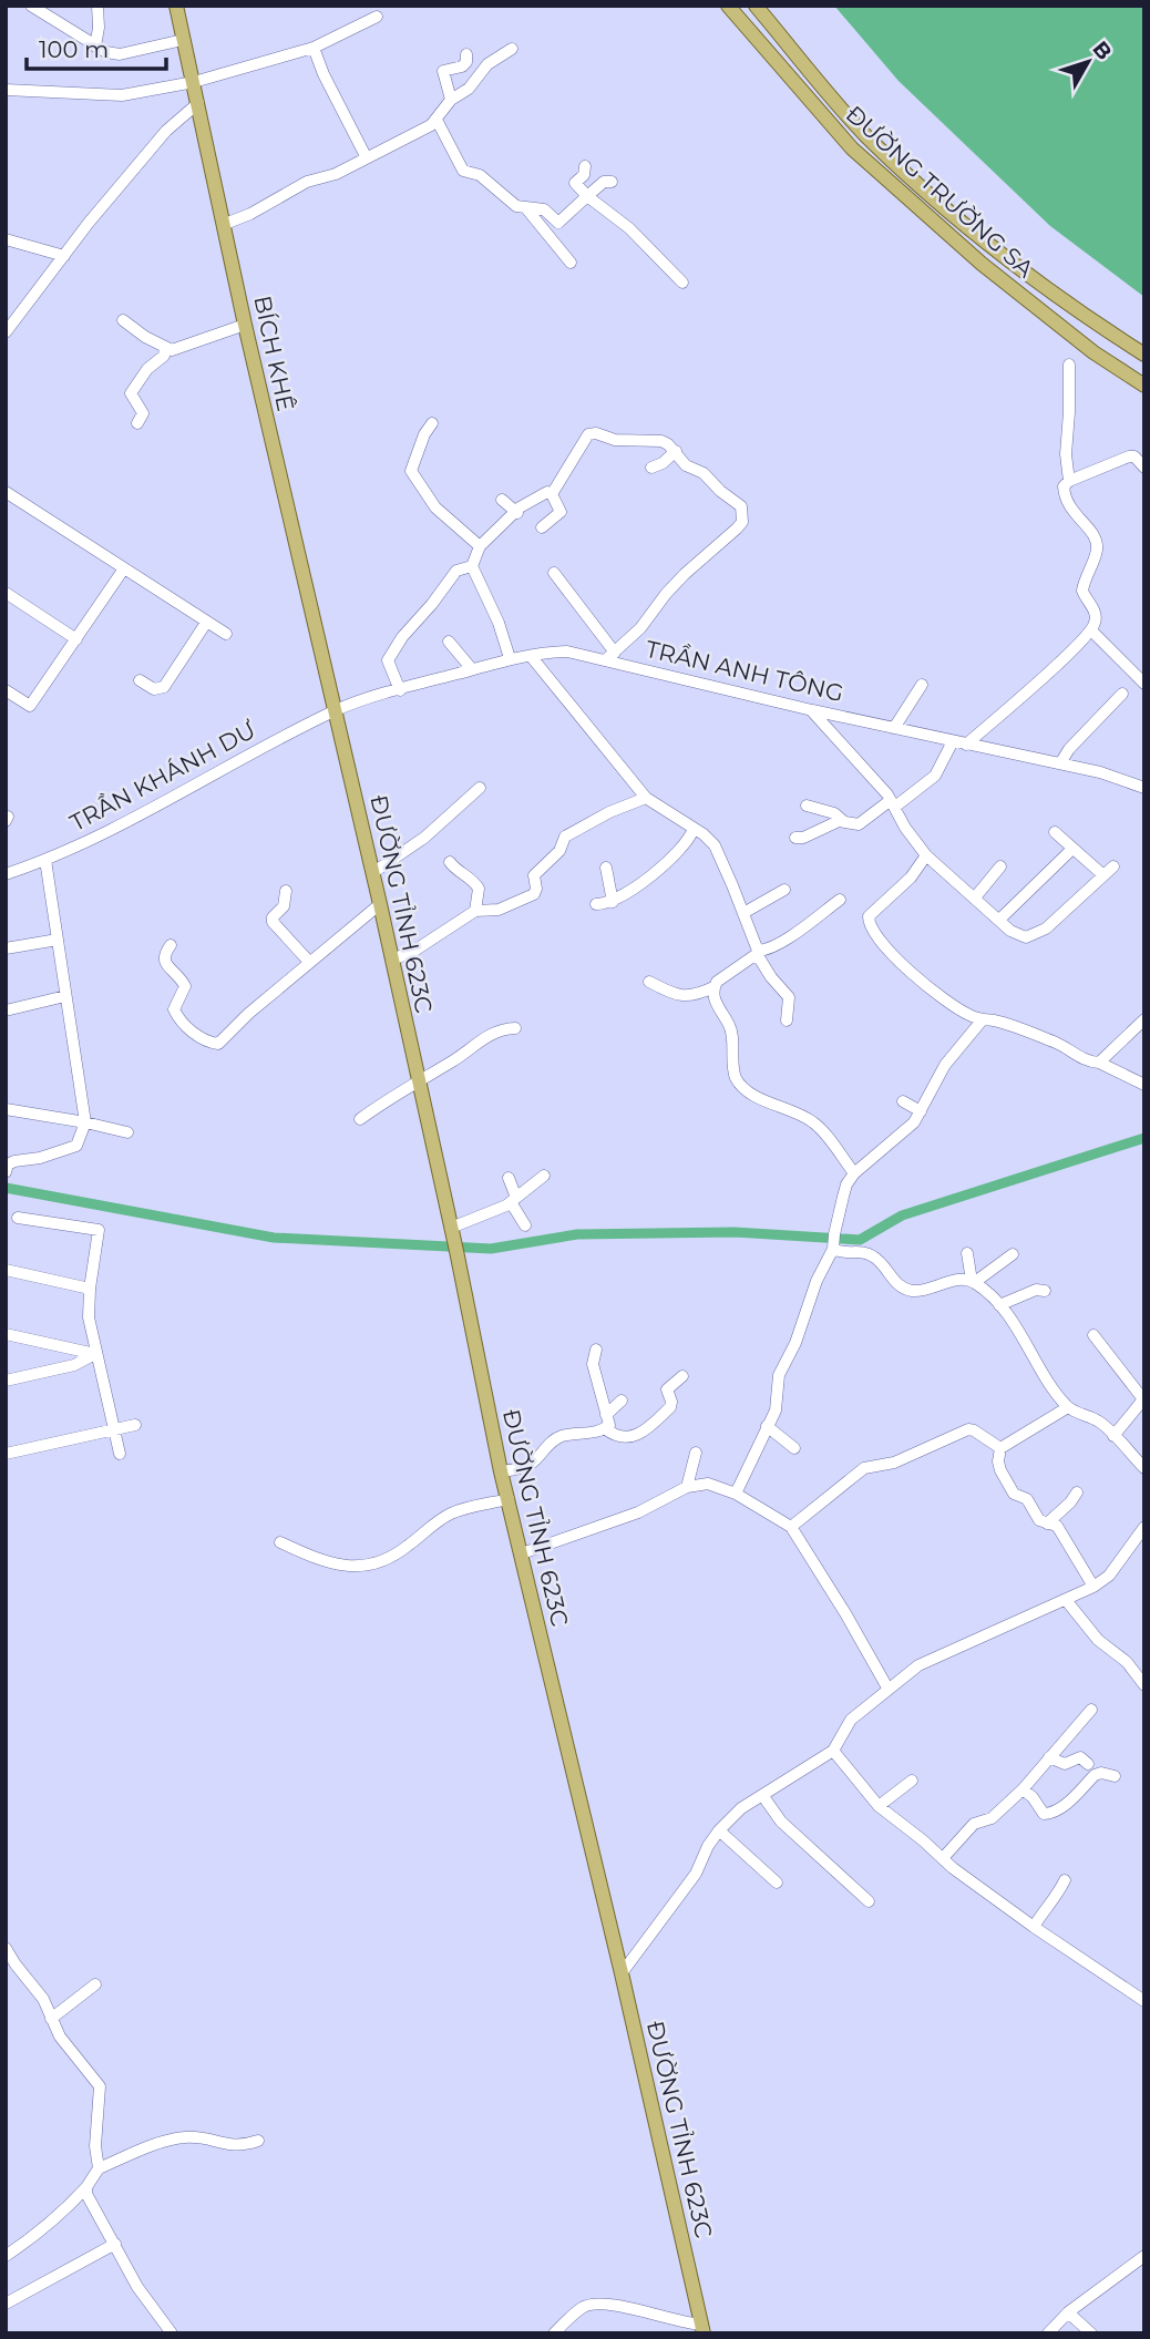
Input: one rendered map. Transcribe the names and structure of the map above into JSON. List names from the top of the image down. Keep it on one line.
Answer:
{"streets":{"main road":["ĐƯỜNG TRƯỜNG SA","BÍCH KHÊ","ĐƯỜNG TỈNH 623C"],"street":["TRẦN ANH TÔNG","TRẦN KHÁNH DƯ"]},"crossings":[["BÍCH KHÊ","TRẦN ANH TÔNG"],["BÍCH KHÊ","TRẦN KHÁNH DƯ"],["BÍCH KHÊ","ĐƯỜNG TỈNH 623C"],["TRẦN ANH TÔNG","TRẦN KHÁNH DƯ"],["TRẦN ANH TÔNG","ĐƯỜNG TỈNH 623C"],["TRẦN KHÁNH DƯ","ĐƯỜNG TỈNH 623C"]],"scale_bar":"100 m","north":"top right"}
